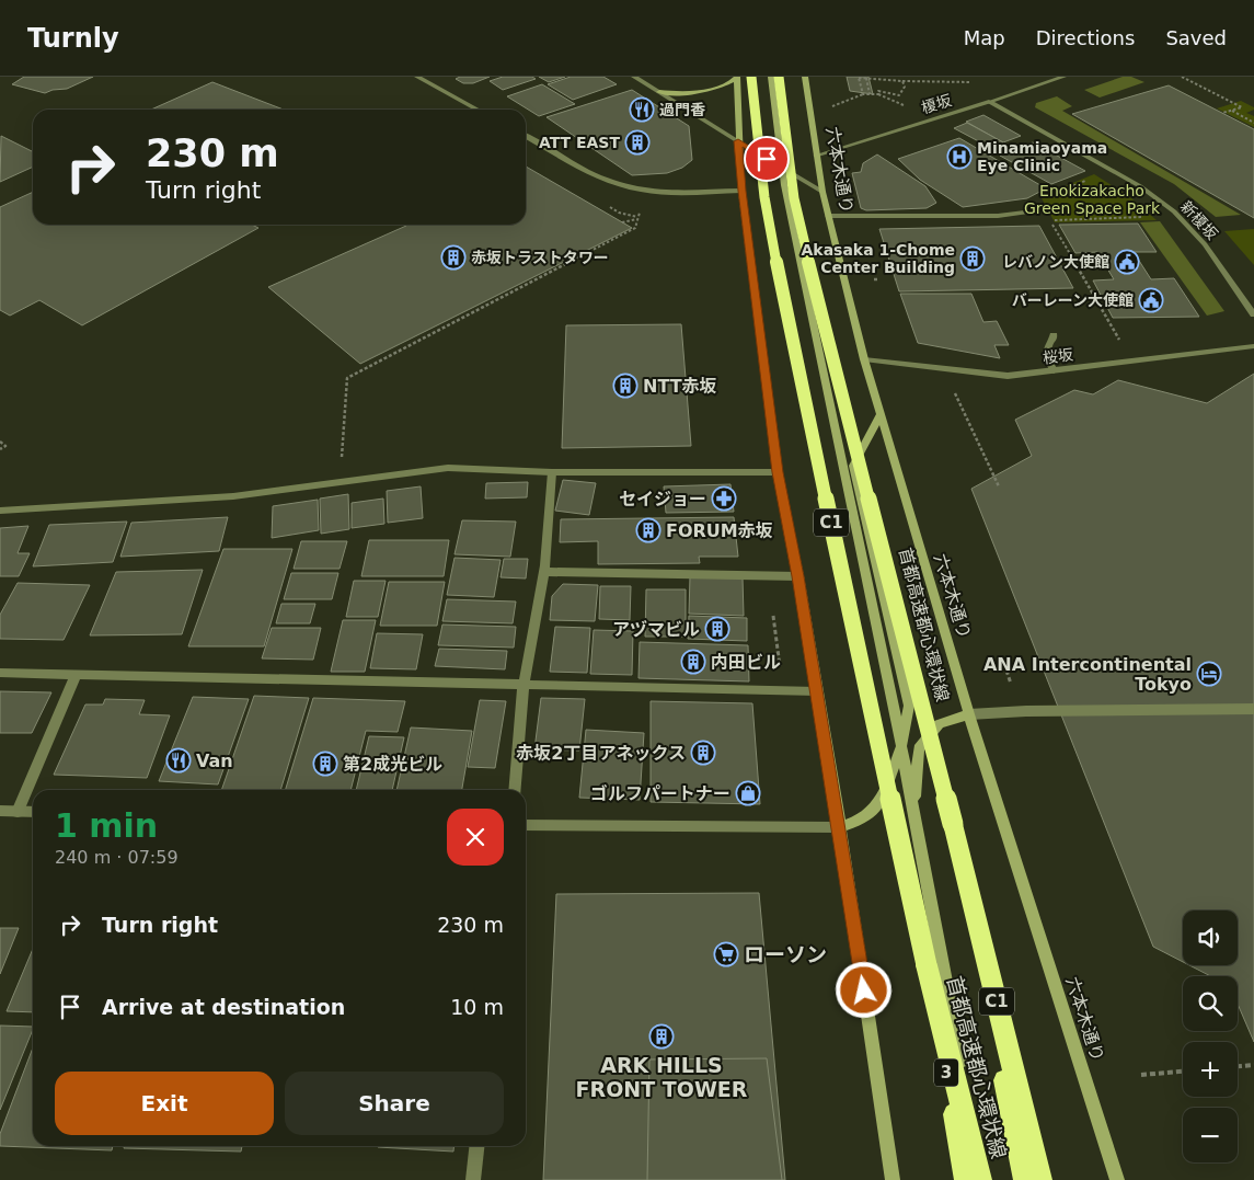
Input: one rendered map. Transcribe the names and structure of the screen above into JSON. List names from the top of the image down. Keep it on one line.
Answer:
{"streets":{"highway":["C1","首都高速都心環状線","3"],"main road":["六本木通り"],"street":["榎坂","新榎坂","桜坂"]},"crossings":[["榎坂","六本木通り"],["榎坂","新榎坂"],["六本木通り","桜坂"]],"parks":["Enokizakacho Green Space Park"],"places":{"restaurant":["過門香","Van"],"building":["ATT EAST","赤坂トラストタワー","Akasaka 1-Chome Center Building","NTT赤坂","FORUM赤坂","アヅマビル","内田ビル","赤坂2丁目アネックス","第2成光ビル","ARK HILLS FRONT TOWER"],"hospital":["Minamiaoyama Eye Clinic"],"public building":["レバノン大使館","バーレーン大使館"],"pharmacy":["セイジョー"],"hotel":["ANA Intercontinental Tokyo"],"shop":["ゴルフパートナー"],"supermarket":["ローソン"]},"page":{"header":"Turnly","nav":["Map","Directions","Saved"],"turn":["230 m","Turn right"],"heading":["1 min","240 m · 07:59"],"list":[{"name":"Turn right","value":"230 m"},{"name":"Arrive at destination","value":"10 m"}],"map_buttons":["+","−"],"buttons":["Exit","Share"]}}
